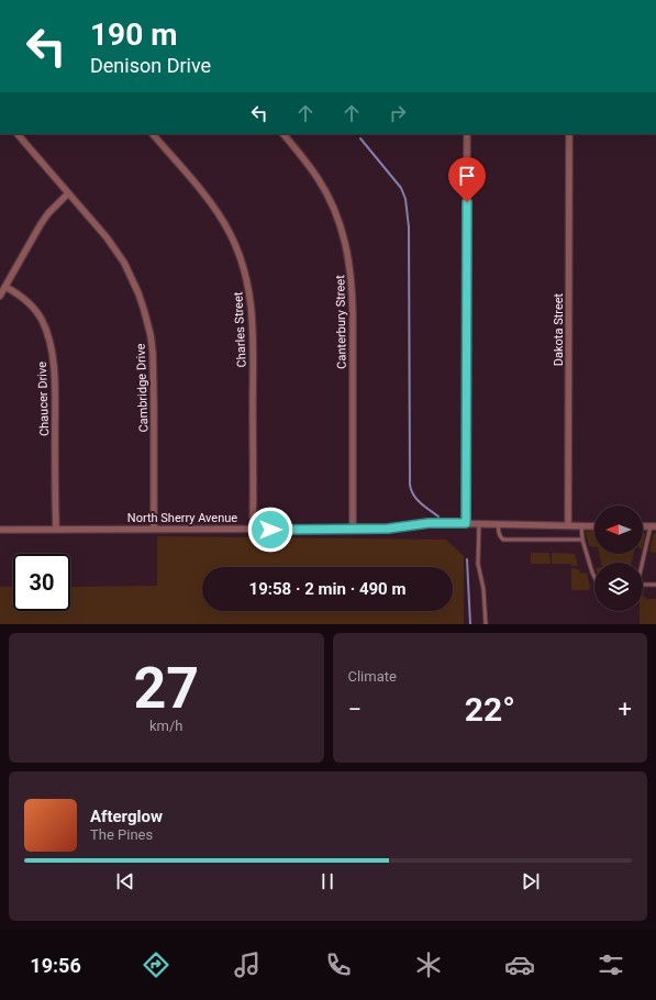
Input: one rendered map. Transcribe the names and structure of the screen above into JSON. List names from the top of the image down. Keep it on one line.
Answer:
{"streets":{"street":["Canterbury Street","Charles Street","Dakota Street","Cambridge Drive","Chaucer Drive","North Sherry Avenue"]},"crossings":[["Canterbury Street","North Sherry Avenue"],["Charles Street","North Sherry Avenue"],["Dakota Street","North Sherry Avenue"],["Cambridge Drive","North Sherry Avenue"],["Chaucer Drive","North Sherry Avenue"]],"north":"left","page":{"turn":["190 m","Denison Drive"],"limit":"30","trip":"19:58 · 2 min · 490 m","tile":[["27","km/h"],"Climate"],"heat":["−","22°","+"],"song":["Afterglow","The Pines"],"tabs":"19:56"}}
